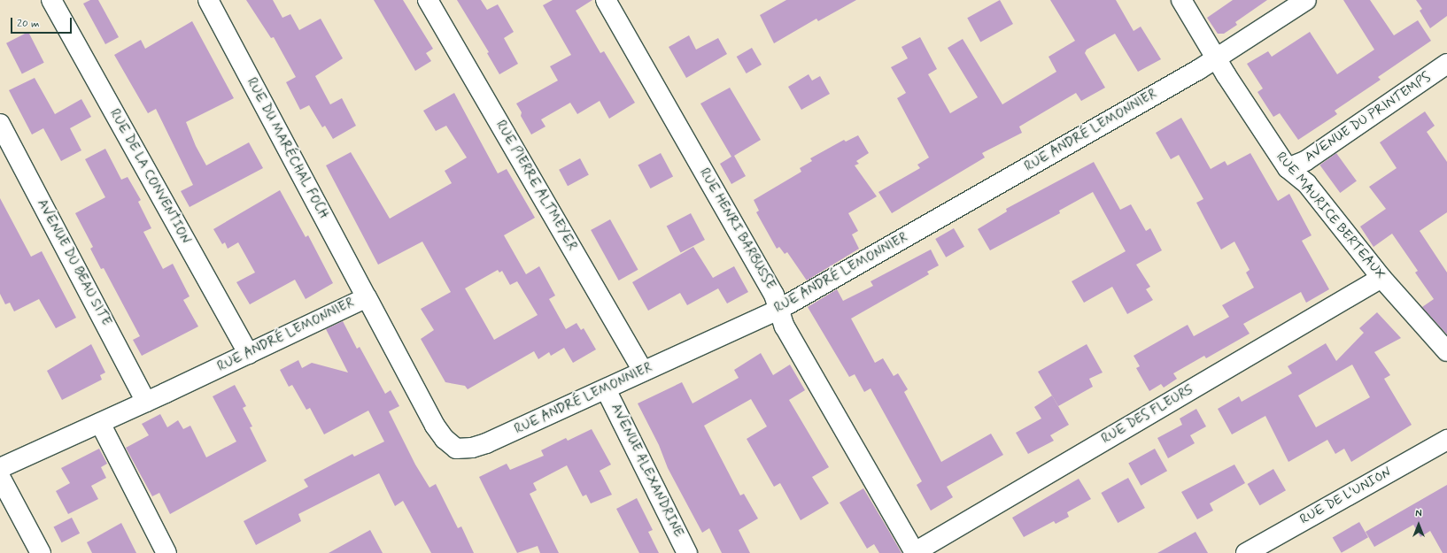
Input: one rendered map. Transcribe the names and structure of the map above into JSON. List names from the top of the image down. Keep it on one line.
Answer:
{"streets":{"street":["AVENUE DU PRINTEMPS","RUE ANDRÉ LEMONNIER","RUE DU MARÉCHAL FOCH","RUE DE LA CONVENTION","RUE PIERRE ALTMEYER","RUE MAURICE BERTEAUX","RUE HENRI BARBUSSE","AVENUE DU BEAU SITE","RUE DES FLEURS","AVENUE ALEXANDRINE","RUE DE L'UNION"]},"crossings":[["AVENUE DU PRINTEMPS","RUE MAURICE BERTEAUX"],["RUE ANDRÉ LEMONNIER","RUE DU MARÉCHAL FOCH"],["RUE ANDRÉ LEMONNIER","RUE DE LA CONVENTION"],["RUE ANDRÉ LEMONNIER","RUE PIERRE ALTMEYER"],["RUE ANDRÉ LEMONNIER","RUE MAURICE BERTEAUX"],["RUE ANDRÉ LEMONNIER","RUE HENRI BARBUSSE"],["RUE ANDRÉ LEMONNIER","AVENUE DU BEAU SITE"],["RUE ANDRÉ LEMONNIER","AVENUE ALEXANDRINE"],["RUE MAURICE BERTEAUX","RUE DES FLEURS"],["RUE HENRI BARBUSSE","RUE DES FLEURS"]],"scale_bar":"20 m","north":"top"}
